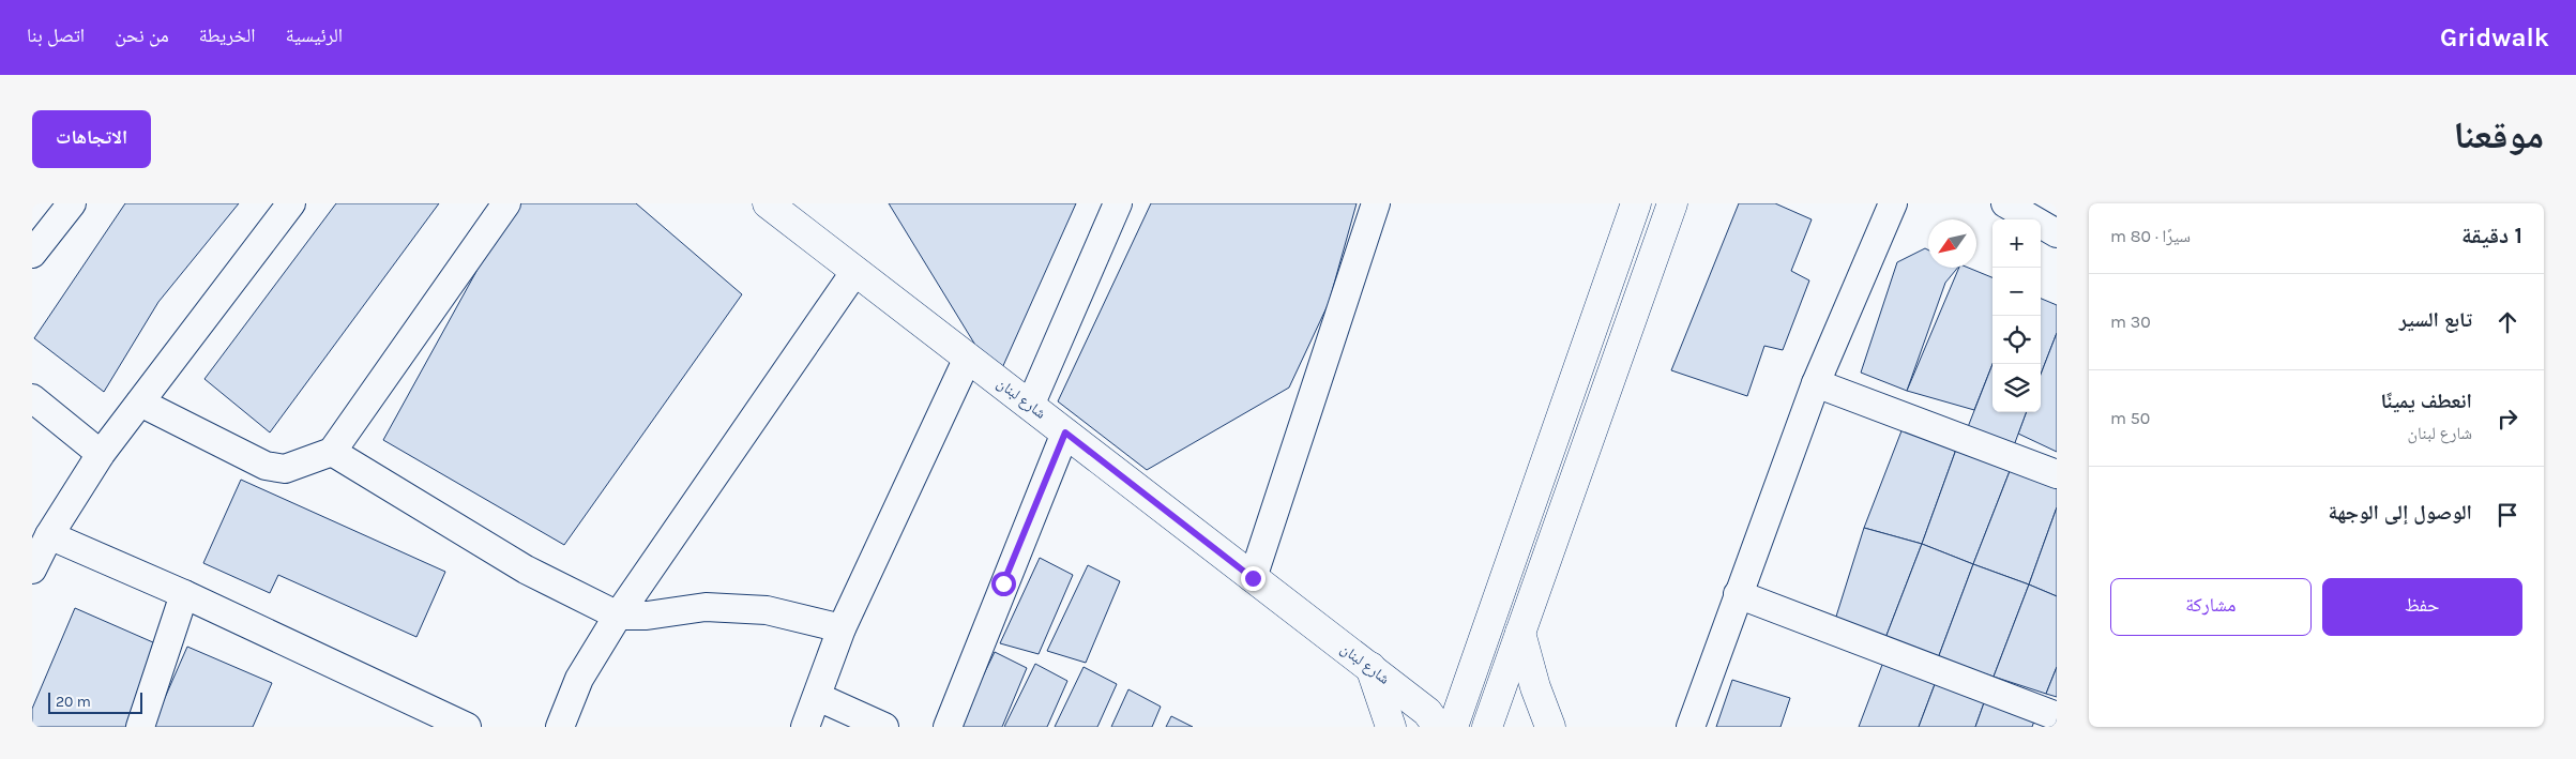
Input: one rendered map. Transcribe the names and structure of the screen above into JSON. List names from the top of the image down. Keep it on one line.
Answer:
{"streets":{"street":["شارع لبنان"]},"scale_bar":"20 m","north":"bottom left","page":{"header":"Gridwalk","nav":["الرئيسية","الخريطة","من نحن","اتصل بنا"],"title":"موقعنا","buttons":["الاتجاهات",["حفظ","مشاركة"]],"heading":["1 دقيقة","سيرًا · 80 m"],"map_buttons":["+","−"],"list":[["تابع السير","30 m"],["انعطف يمينًا","شارع لبنان","50 m"],"الوصول إلى الوجهة"],"scale":"20 m"}}
